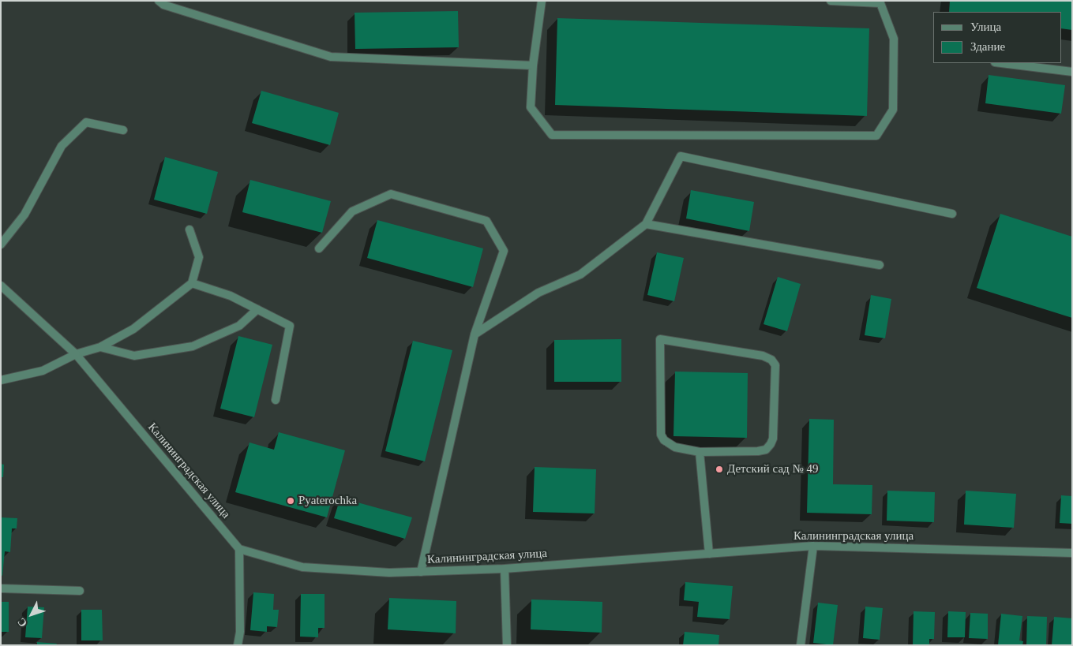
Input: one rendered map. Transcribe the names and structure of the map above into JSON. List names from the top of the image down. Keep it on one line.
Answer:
{"streets":{"street":["Калининградская улица"]},"places":["Детский сад № 49","Pyaterochka"],"legend":["Улица","Здание"],"north":"bottom left"}
